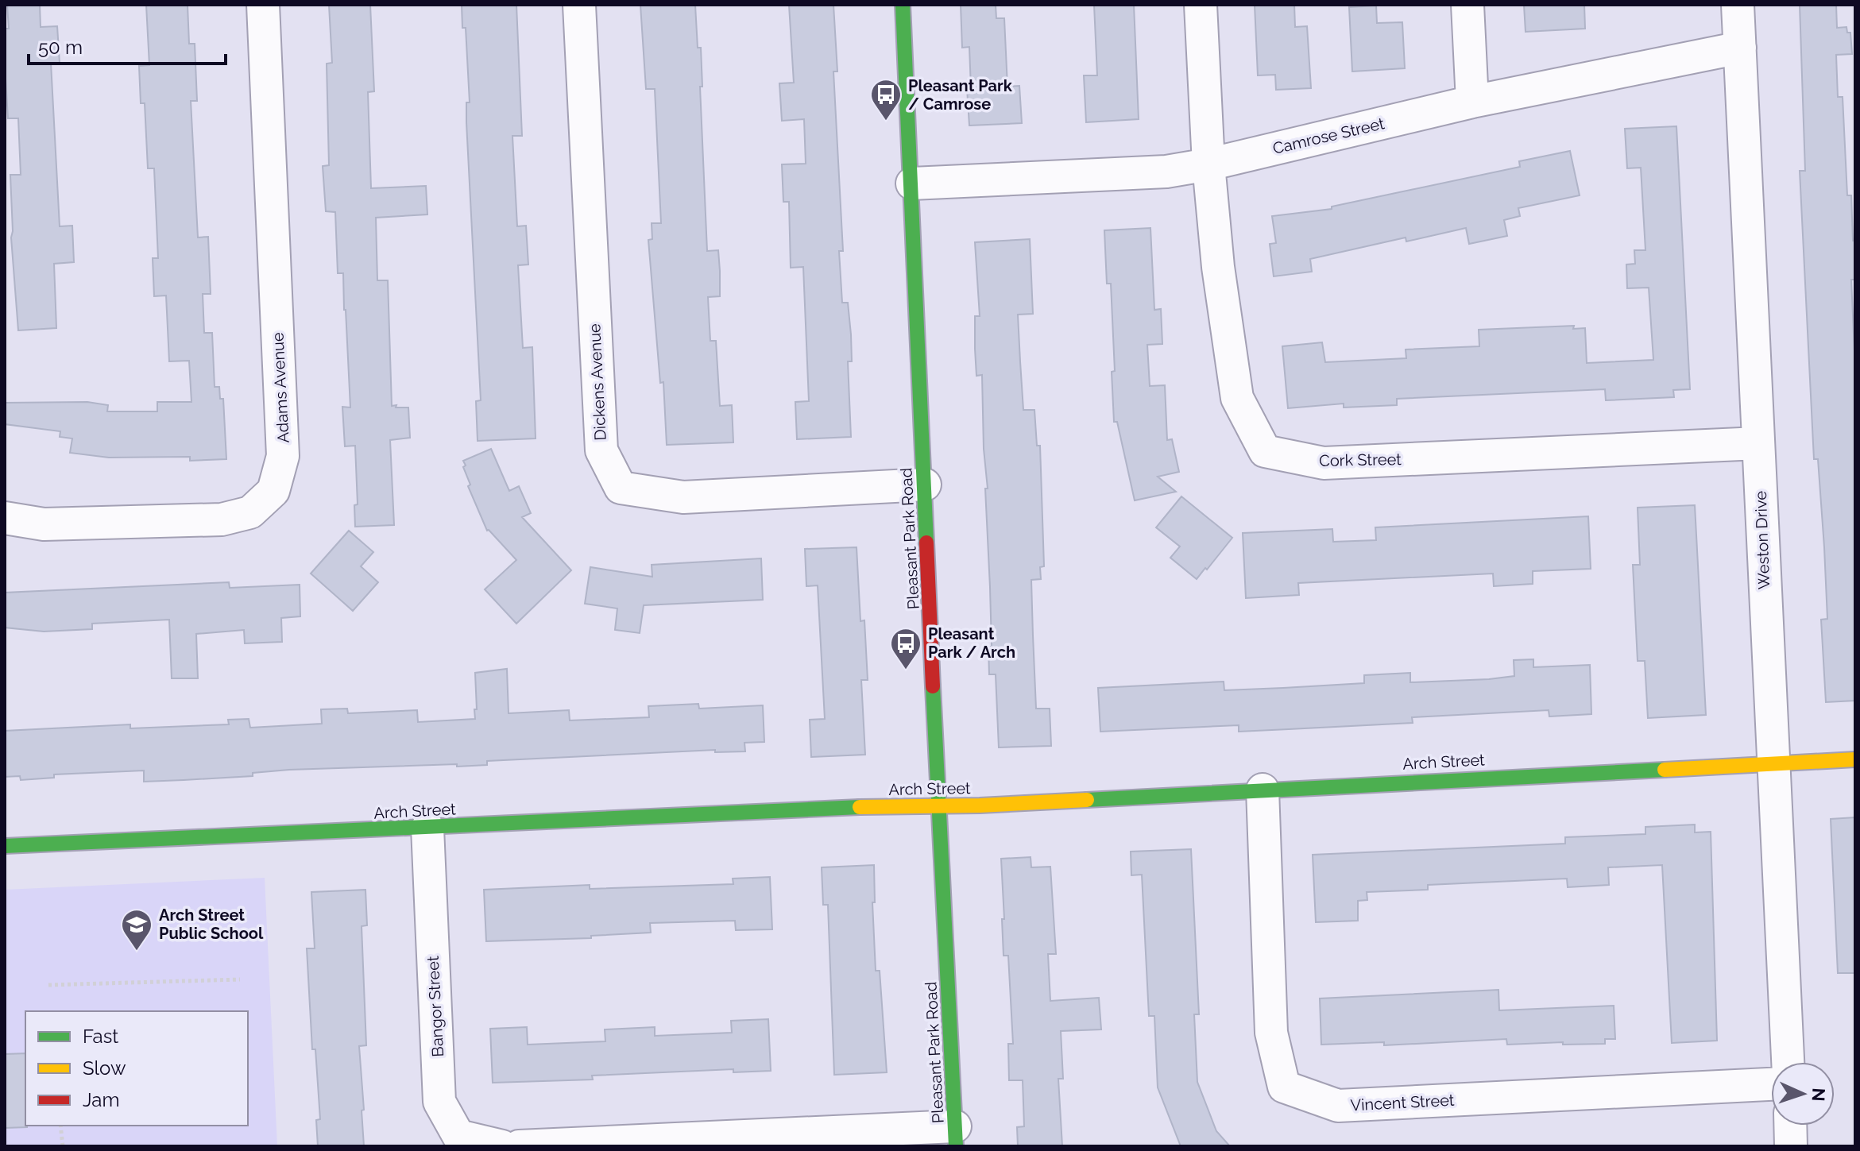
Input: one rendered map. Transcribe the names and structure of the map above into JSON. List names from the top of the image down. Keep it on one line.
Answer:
{"streets":{"street":["Camrose Street","Dickens Avenue","Adams Avenue","Cork Street","Pleasant Park Road","Weston Drive","Arch Street","Bangor Street","Vincent Street"]},"crossings":[["Camrose Street","Cork Street"],["Camrose Street","Pleasant Park Road"],["Camrose Street","Weston Drive"],["Dickens Avenue","Pleasant Park Road"],["Cork Street","Weston Drive"],["Pleasant Park Road","Arch Street"],["Weston Drive","Arch Street"],["Arch Street","Bangor Street"],["Arch Street","Vincent Street"]],"places":{"bus stop":["Pleasant Park / Camrose","Pleasant Park / Arch"],"school or university":["Arch Street Public School"]},"legend":["Fast","Slow","Jam"],"scale_bar":"50 m","north":"right"}
